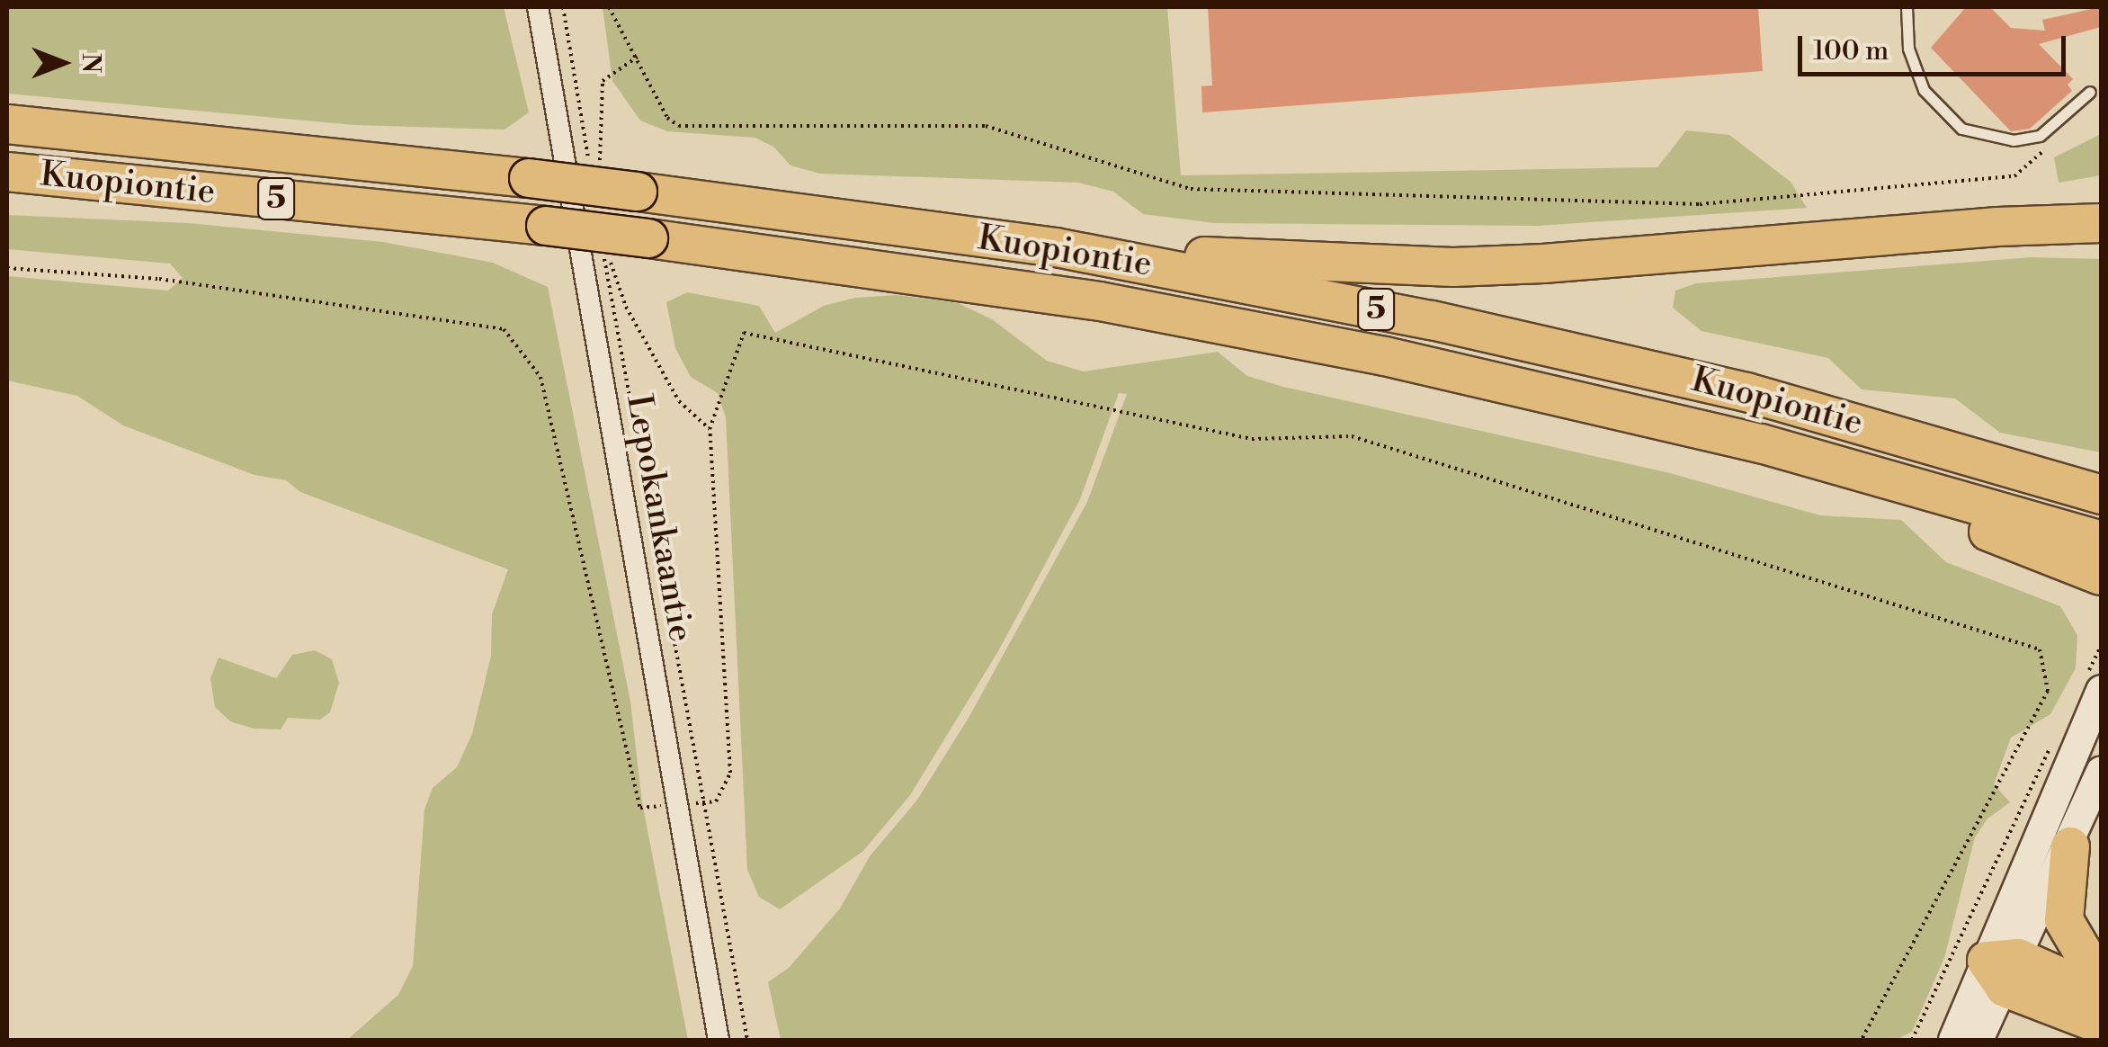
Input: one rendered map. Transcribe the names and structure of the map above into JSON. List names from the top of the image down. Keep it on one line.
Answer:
{"streets":{"highway":["Kuopiontie","5"],"street":["Lepokankaantie"]},"scale_bar":"100 m","north":"right"}
